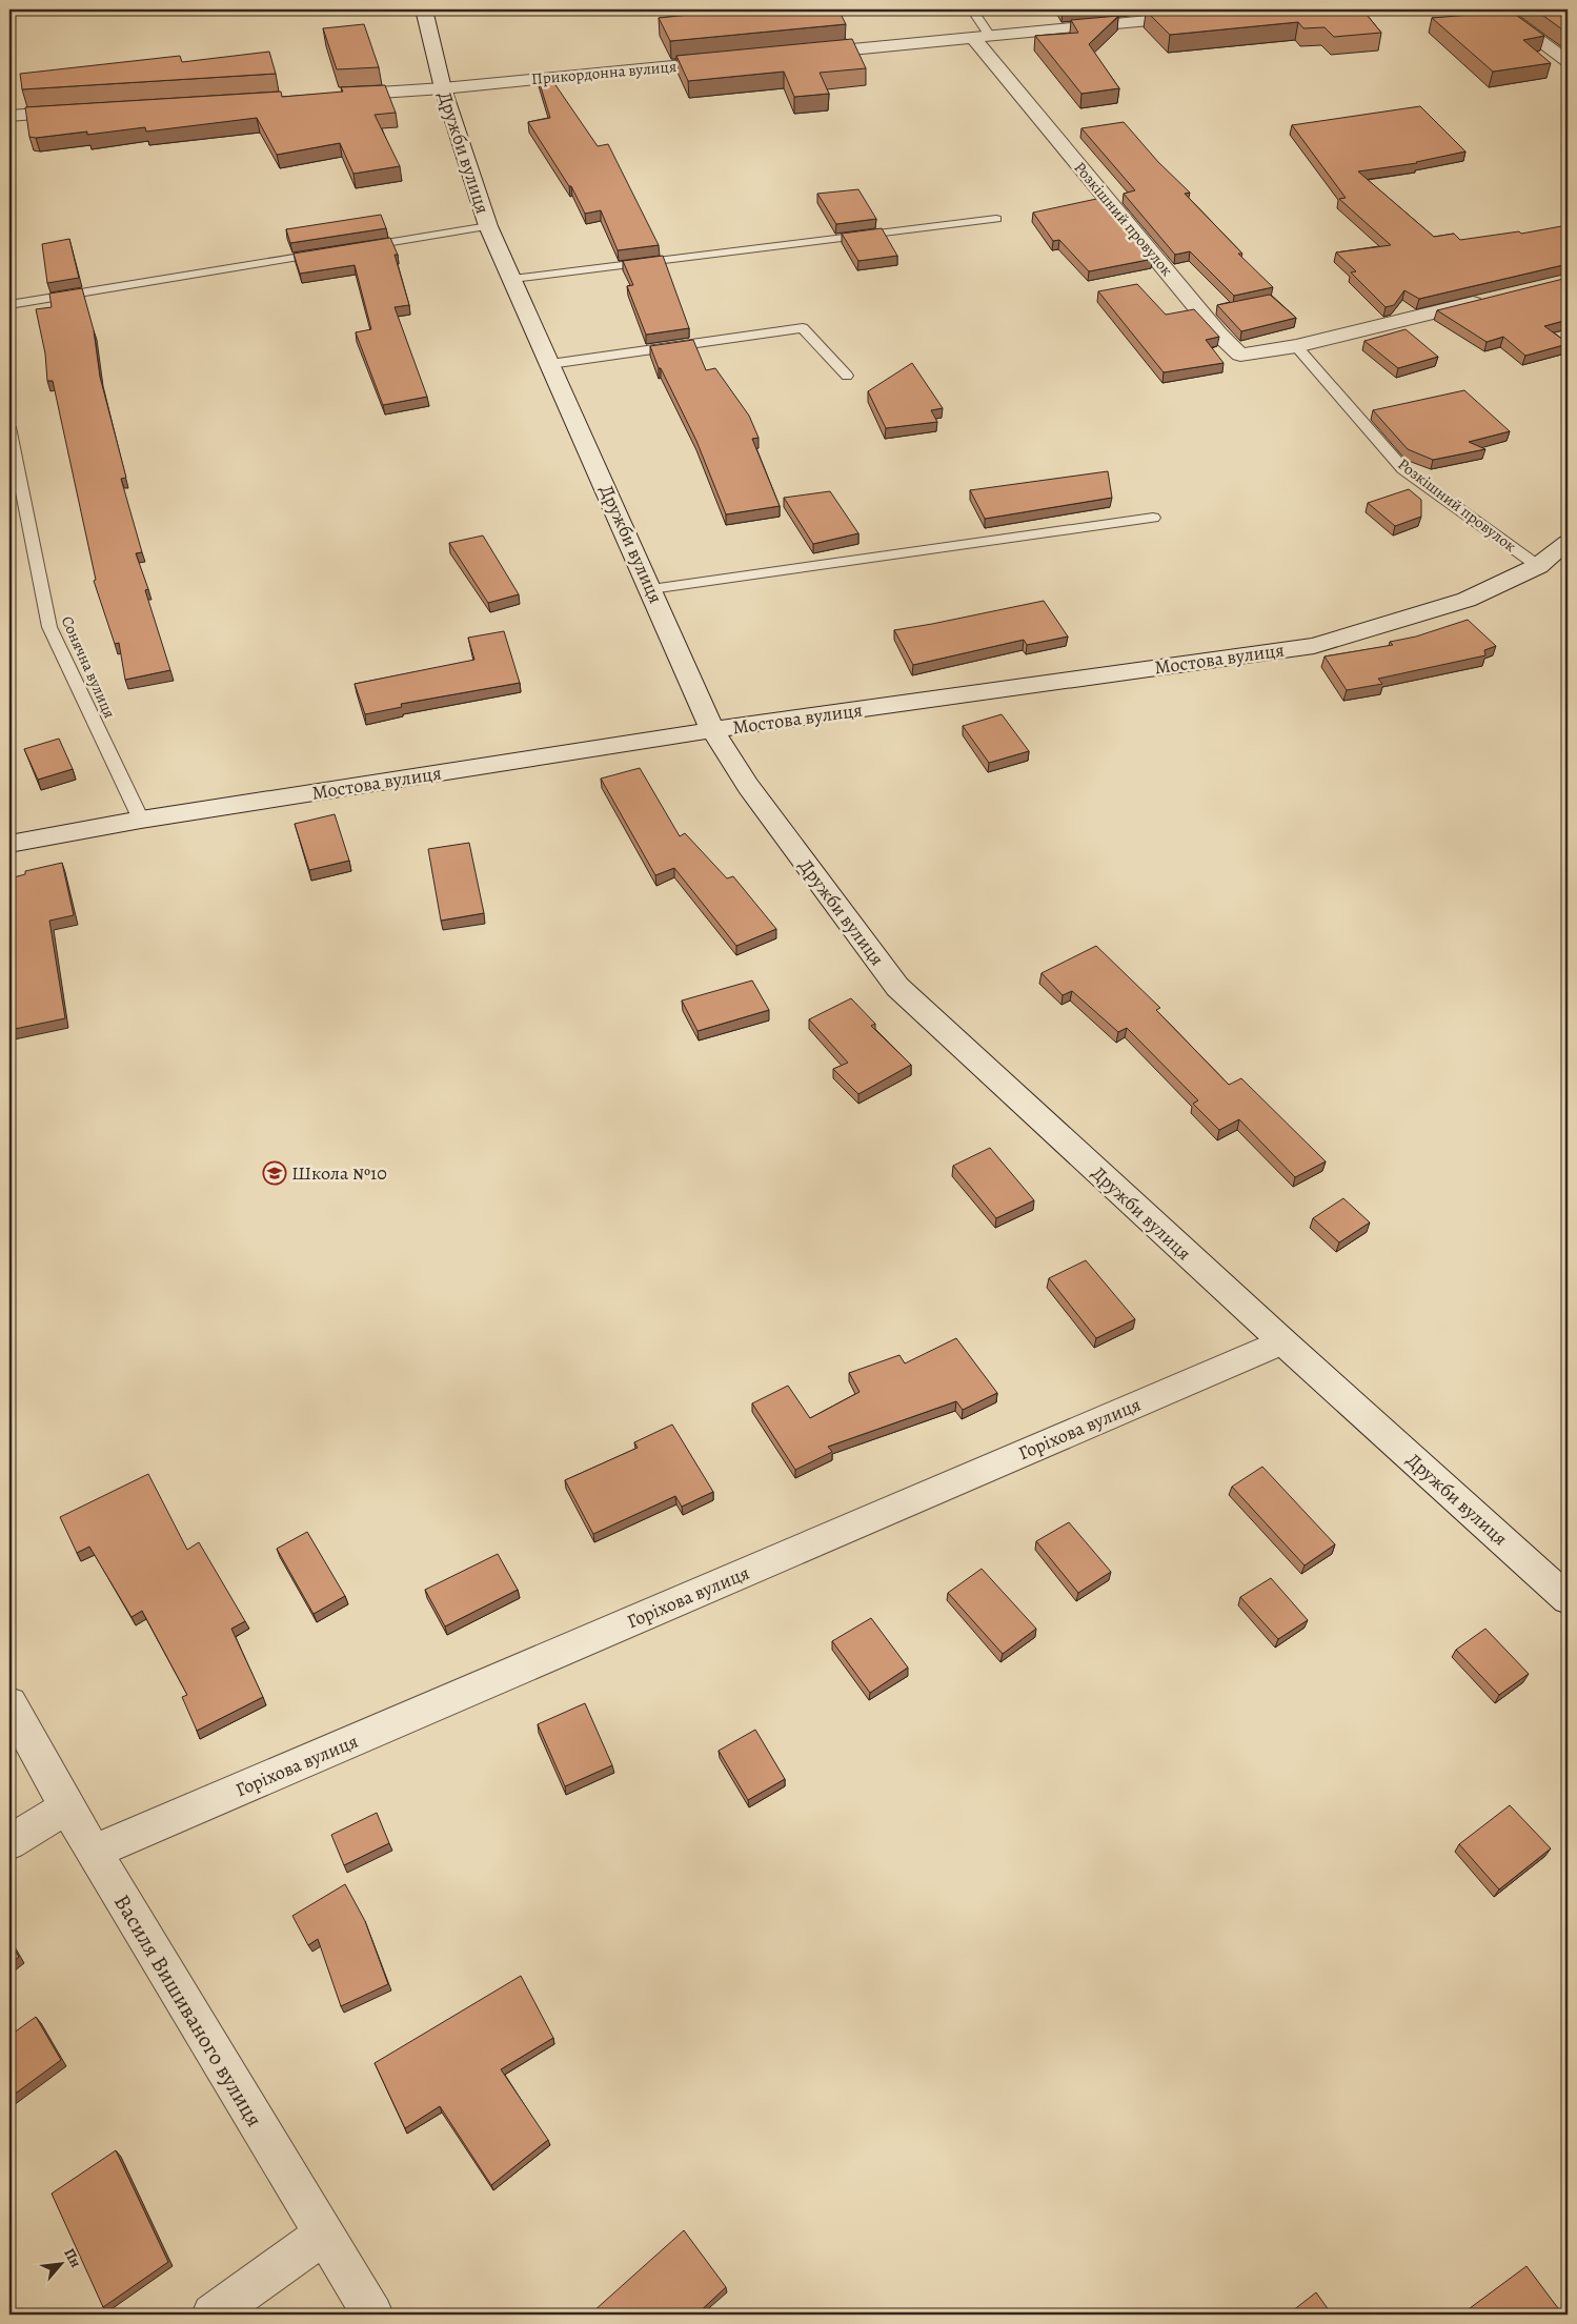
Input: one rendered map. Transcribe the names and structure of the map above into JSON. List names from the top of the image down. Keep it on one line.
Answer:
{"streets":{"street":["Прикордонна вулиця","Дружби вулиця","Розкішний провулок","Мостова вулиця","Горіхова вулиця","Василя Вишиваного вулиця"],"lane":["Сонячна вулиця"]},"crossings":[["Прикордонна вулиця","Дружби вулиця"],["Дружби вулиця","Мостова вулиця"],["Дружби вулиця","Горіхова вулиця"],["Розкішний провулок","Мостова вулиця"],["Мостова вулиця","Сонячна вулиця"],["Горіхова вулиця","Василя Вишиваного вулиця"]],"places":{"school or university":["Школа №10"]},"north":"top right"}
